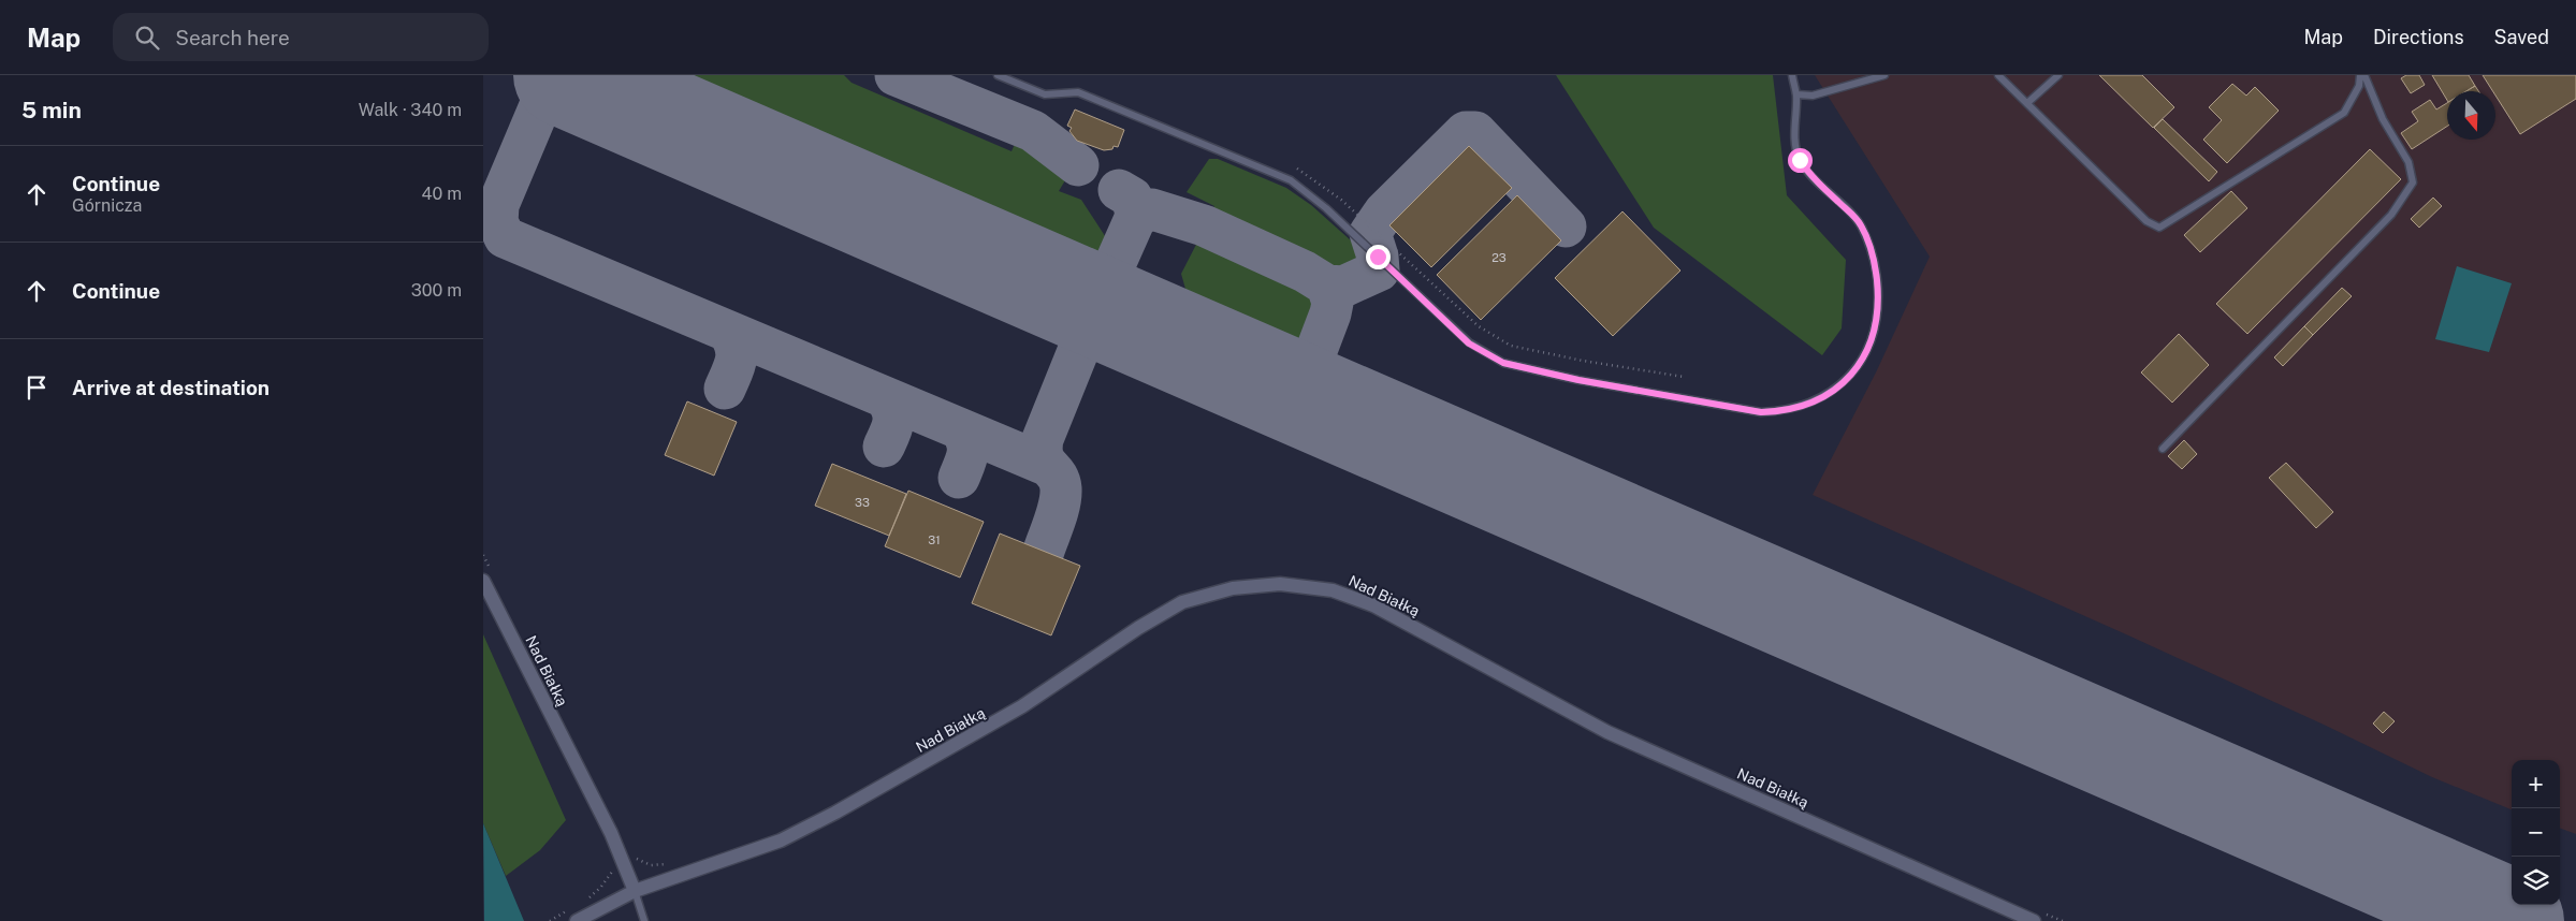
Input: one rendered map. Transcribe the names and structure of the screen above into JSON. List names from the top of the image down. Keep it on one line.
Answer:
{"streets":{"street":["Nad Białką"]},"house_numbers":["23","33","31"],"north":"bottom","page":{"header":"Map","search":"Search here","nav":["Map","Directions","Saved"],"heading":["5 min","Walk · 340 m"],"list":[["Continue","Górnicza","40 m"],["Continue","300 m"],"Arrive at destination"],"map_buttons":["+","−"]}}
